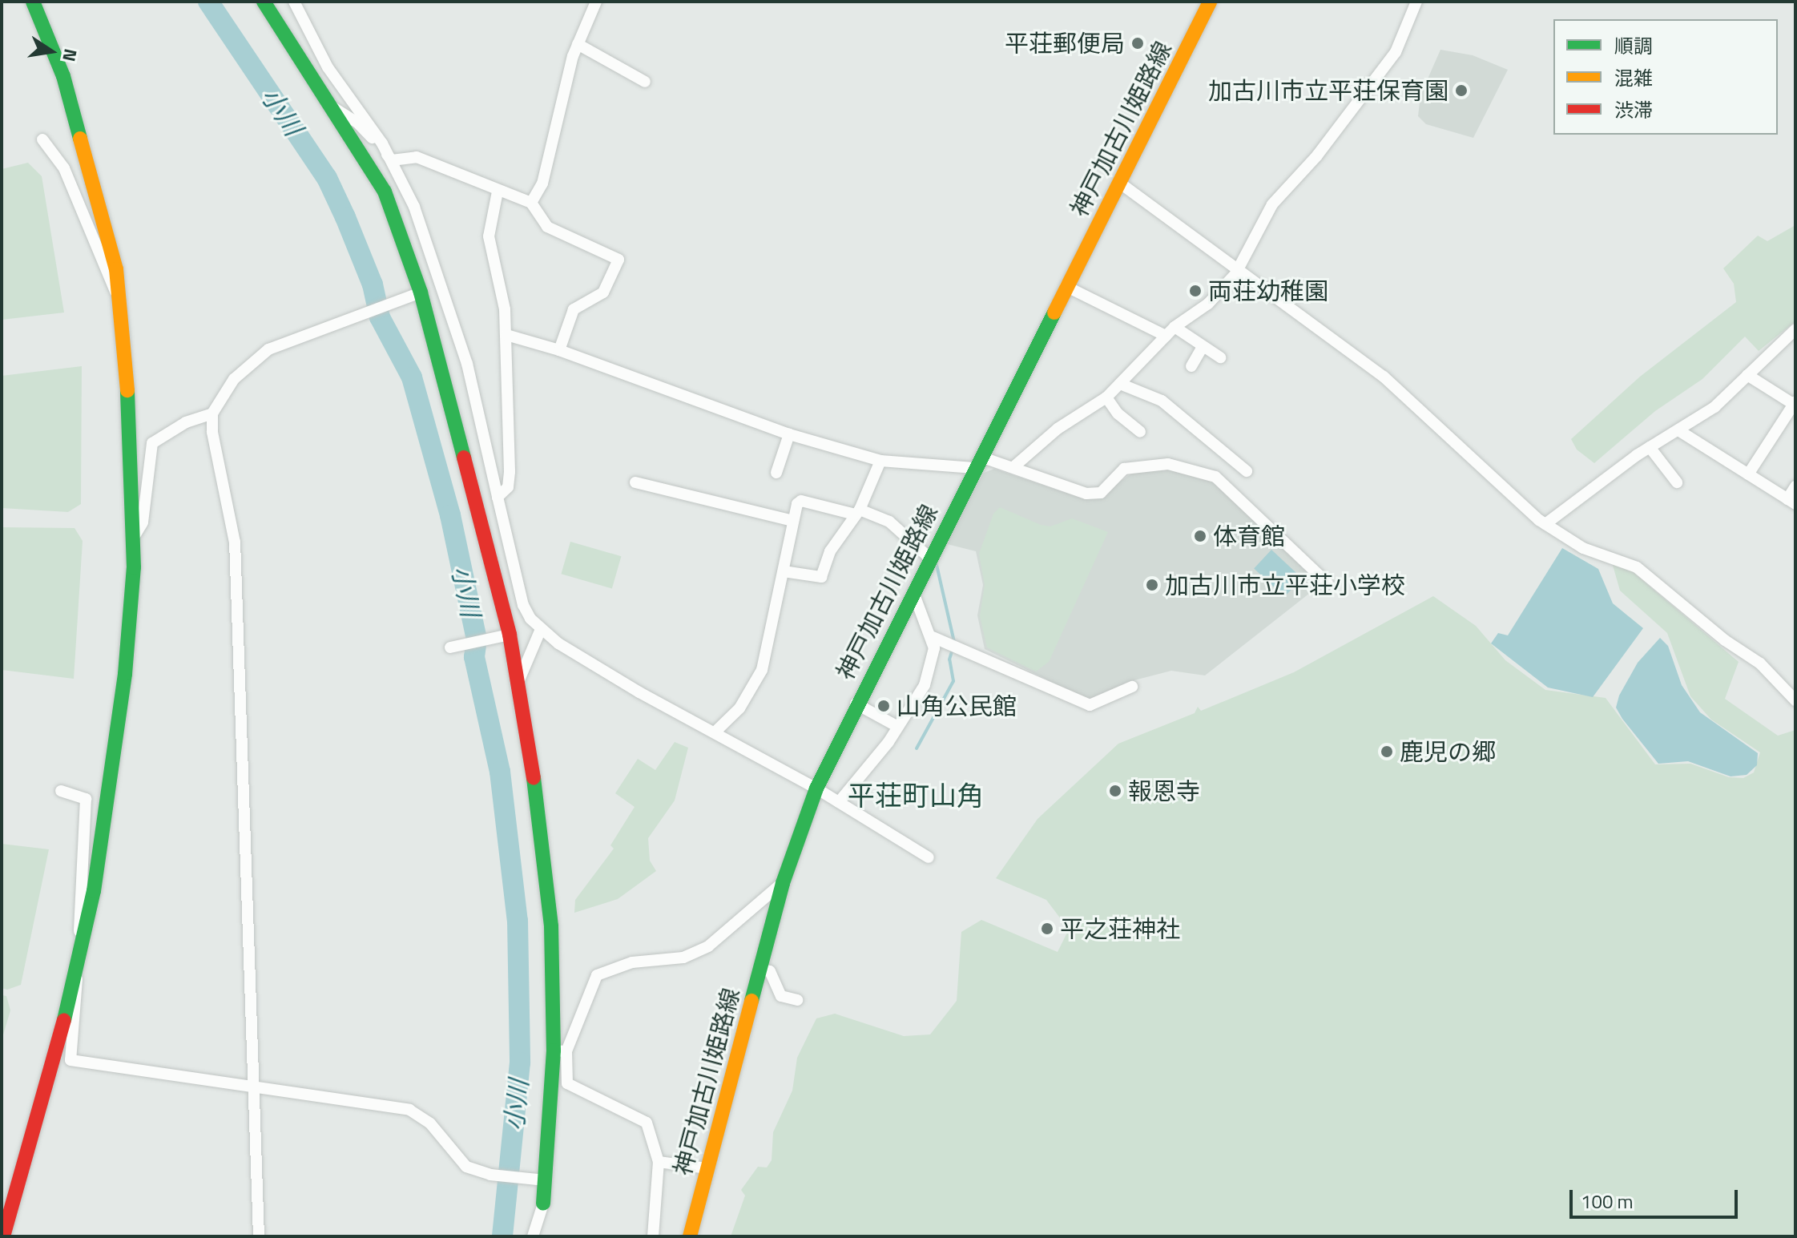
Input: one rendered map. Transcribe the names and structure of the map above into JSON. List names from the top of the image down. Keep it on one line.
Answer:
{"streets":{"street":["神戸加古川姫路線"]},"districts":["平荘町山角"],"water":["小川"],"places":["平荘郵便局","加古川市立平荘保育園","両荘幼稚園","体育館","加古川市立平荘小学校","山角公民館","鹿児の郷","報恩寺","平之荘神社"],"legend":["順調","混雑","渋滞"],"scale_bar":"100 m","north":"right"}
